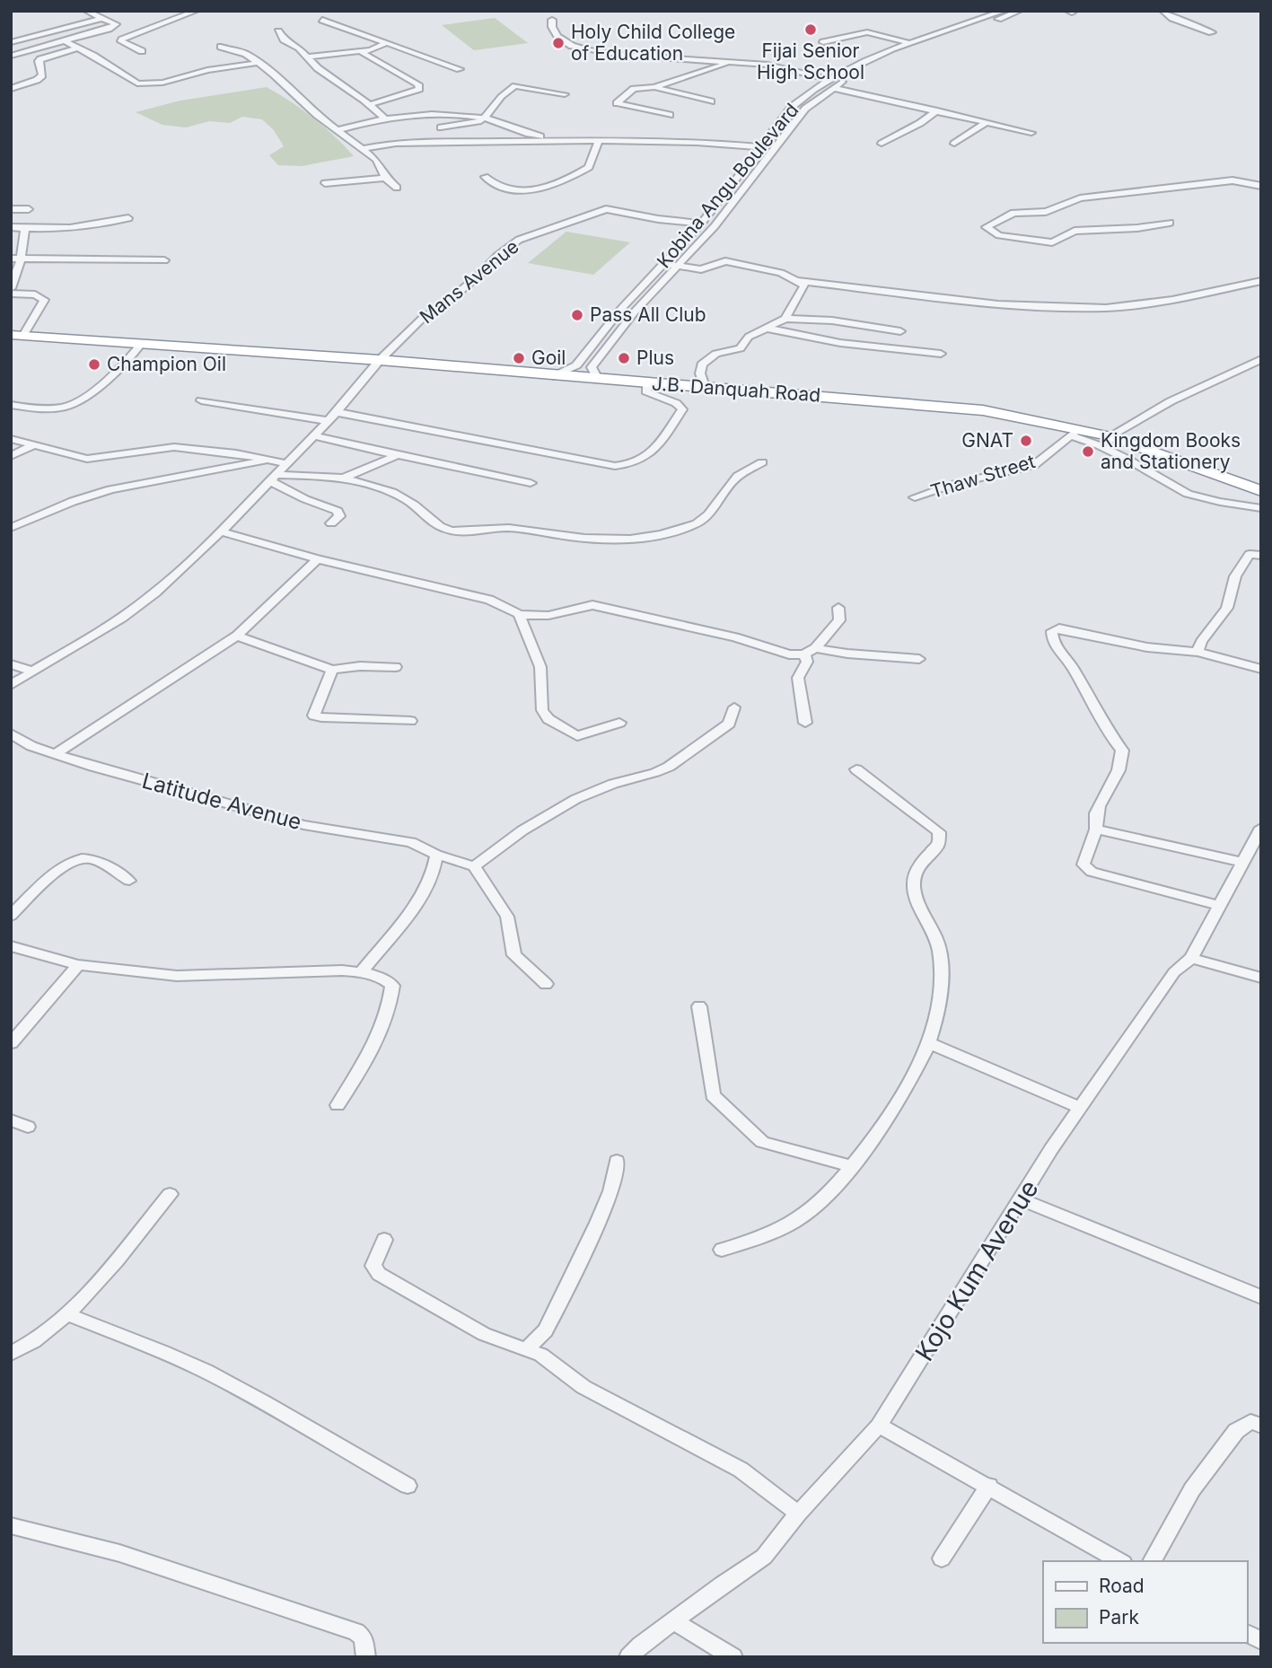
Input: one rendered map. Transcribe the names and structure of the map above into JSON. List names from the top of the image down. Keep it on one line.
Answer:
{"streets":{"highway":["J.B. Danquah Road"],"street":["Kobina Angu Boulevard","Mans Avenue","Thaw Street","Latitude Avenue","Kojo Kum Avenue"]},"crossings":[["Kobina Angu Boulevard","Mans Avenue"],["Kobina Angu Boulevard","J.B. Danquah Road"],["Mans Avenue","J.B. Danquah Road"],["J.B. Danquah Road","Thaw Street"]],"places":["Fijai Senior High School","Holy Child College of Education","Pass All Club","Goil","Plus","Champion Oil","GNAT","Kingdom Books and Stationery"],"legend":["Road","Park"]}
